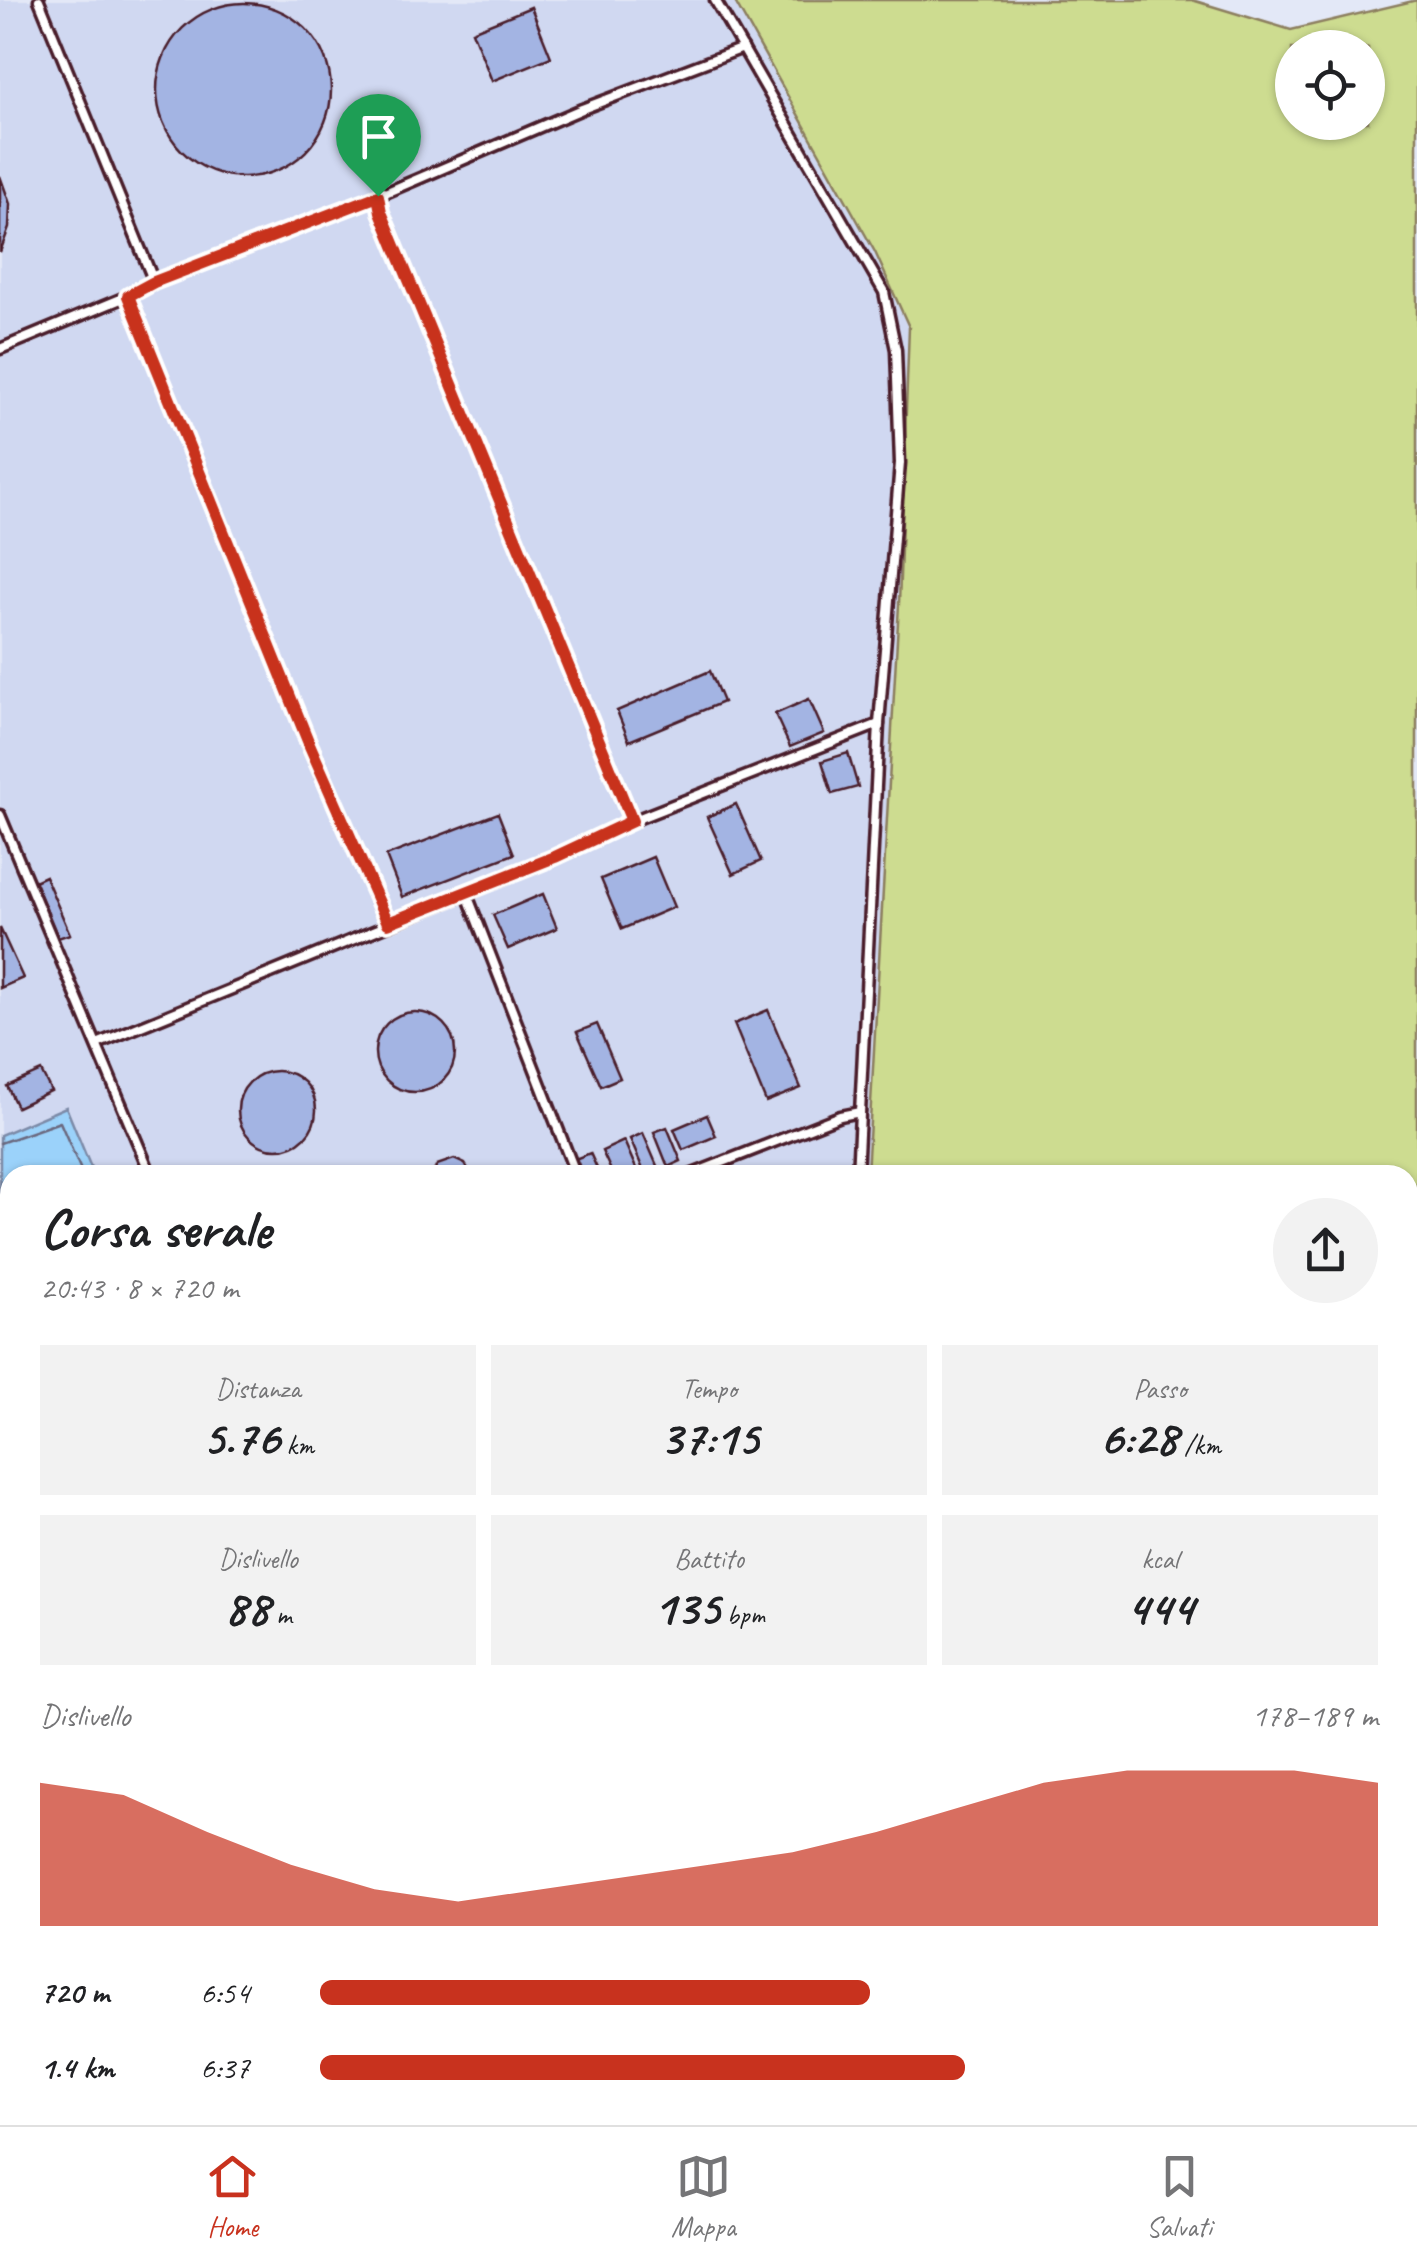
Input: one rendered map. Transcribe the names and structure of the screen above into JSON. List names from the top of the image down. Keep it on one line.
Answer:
{"page":{"heading":["Corsa serale","20:43 · 8 × 720 m"],"stats":[["Distanza","5.76 km"],["Tempo","37:15"],["Passo","6:28 /km"],["Dislivello","88 m"],["Battito","135 bpm"],["kcal","444"]],"chart":["Dislivello","178–189 m"],"list":[{"name":"720 m","note":"6:54"},{"name":"1.4 km","note":"6:37"}],"tabs":["Home","Mappa","Salvati"]}}
